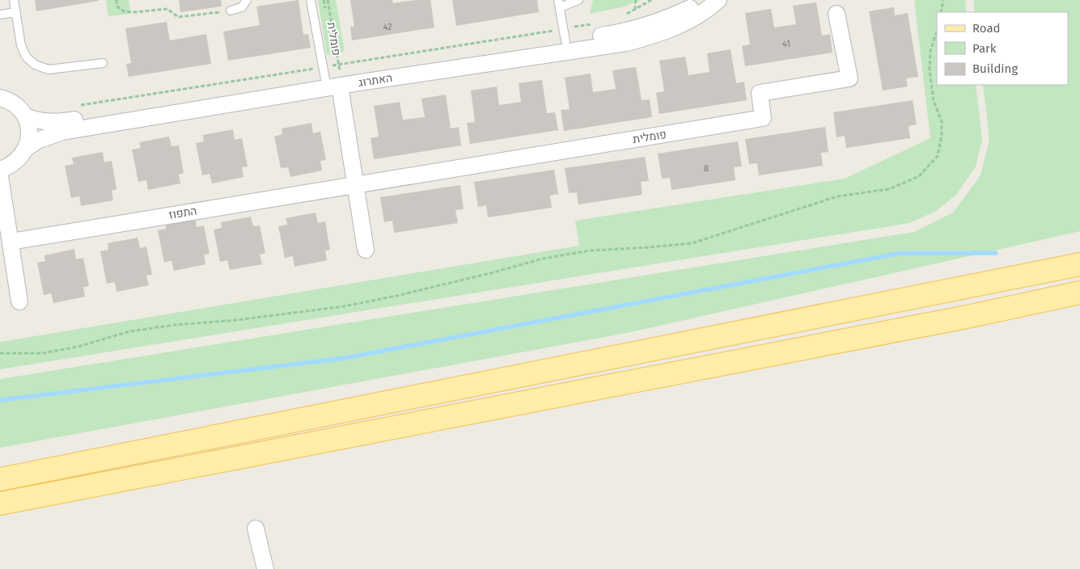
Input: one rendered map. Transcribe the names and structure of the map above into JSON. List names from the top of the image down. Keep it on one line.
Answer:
{"streets":{"street":["פומלית","האתרוג","התפוז"]},"crossings":[["פומלית","האתרוג"],["פומלית","התפוז"]],"house_numbers":["42","41","8"],"legend":["Road","Park","Building"]}
